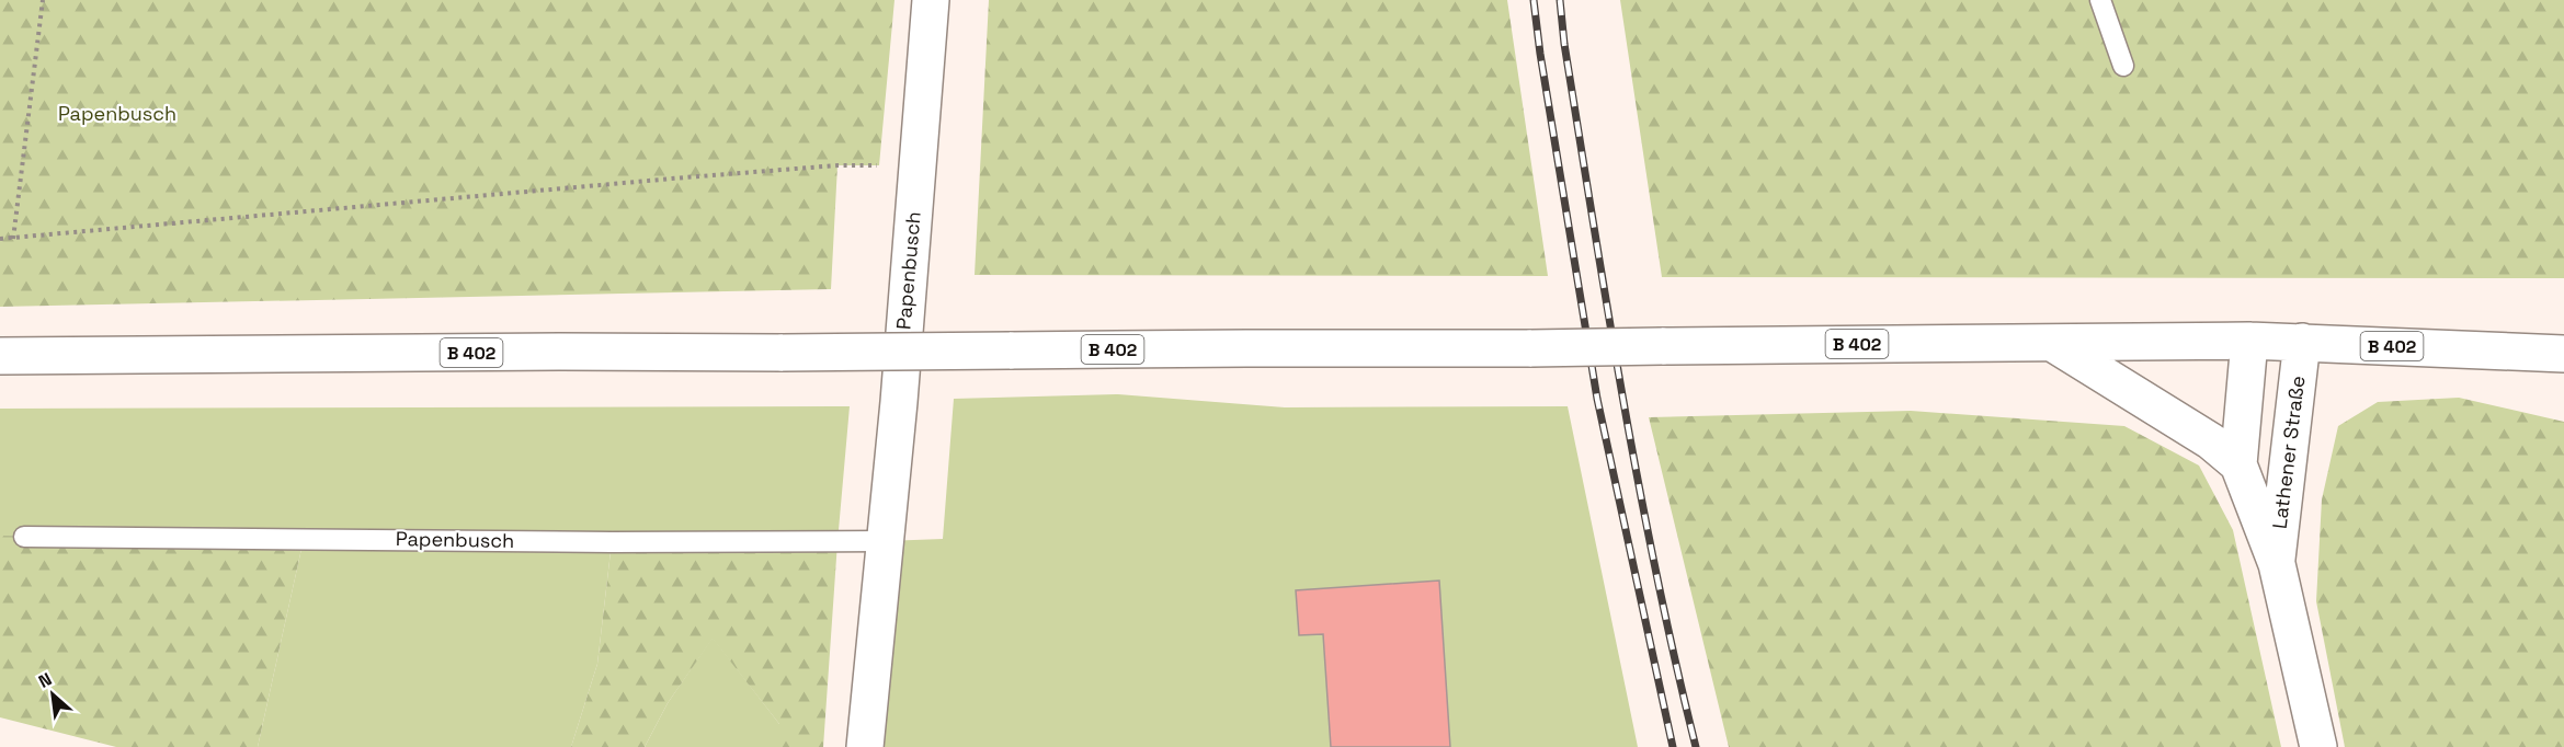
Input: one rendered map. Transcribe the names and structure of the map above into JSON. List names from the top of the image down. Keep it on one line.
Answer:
{"streets":{"main road":["Papenbusch","B 402","Lathener Straße"]},"crossings":[["B 402","Lathener Straße"]],"parks":["Papenbusch"],"north":"top left"}
